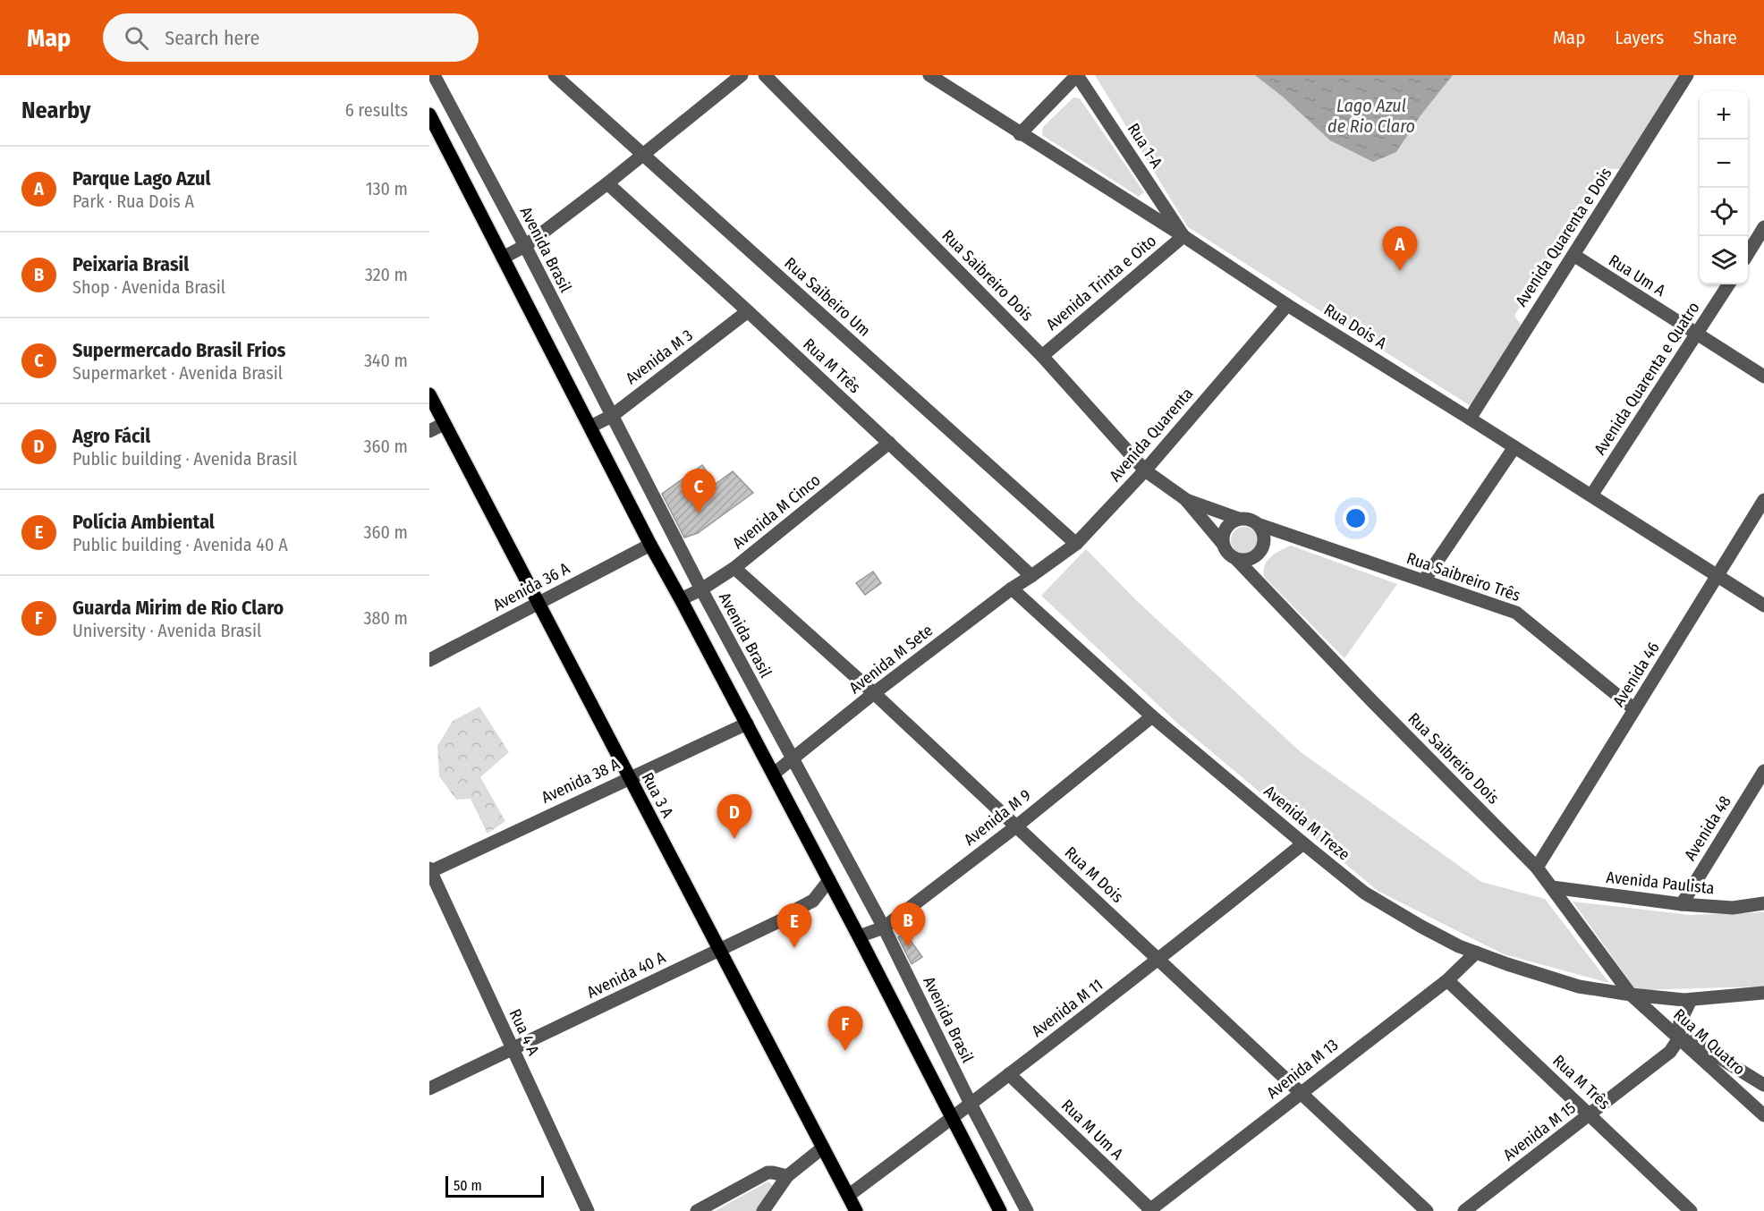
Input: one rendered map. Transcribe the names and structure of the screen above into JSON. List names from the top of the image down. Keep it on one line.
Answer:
{"streets":{"main road":["Rua 3 A"],"street":["Rua 1-A","Avenida Quarenta e Dois","Avenida Brasil","Rua Saibreiro Dois","Rua Um A","Avenida Trinta e Oito","Rua Saibeiro Um","Rua Dois A","Avenida M 3","Rua M Três","Avenida Quarenta e Quatro","Avenida Quarenta","Avenida M Cinco","Rua Saibreiro Três","Avenida 36 A","Avenida M Sete","Avenida 46","Avenida 38 A","Avenida M 9","Avenida M Treze","Avenida 48","Rua M Dois","Avenida Paulista","Avenida 40 A","Avenida M 11","Rua 4 A","Rua M Quatro","Avenida M 13","Rua M Um A","Avenida M 15"]},"crossings":[["Rua 1-A","Avenida Trinta e Oito"],["Rua 1-A","Rua Dois A"],["Avenida Quarenta e Dois","Rua Um A"],["Avenida Quarenta e Dois","Rua Dois A"],["Avenida Brasil","Avenida M 3"],["Avenida Brasil","Avenida M Cinco"],["Avenida Brasil","Avenida M Sete"],["Avenida Brasil","Avenida M 9"],["Avenida Brasil","Avenida M 11"],["Rua Saibreiro Dois","Avenida Trinta e Oito"],["Rua Saibreiro Dois","Avenida Quarenta"],["Rua Saibreiro Dois","Rua Saibreiro Três"],["Rua Saibreiro Dois","Avenida 46"],["Rua Saibreiro Dois","Avenida M Treze"],["Rua Saibreiro Dois","Avenida Paulista"],["Rua Saibreiro Dois","Rua M Quatro"],["Rua Um A","Avenida Quarenta e Quatro"],["Avenida Trinta e Oito","Rua Dois A"],["Rua Saibeiro Um","Avenida Quarenta"],["Rua Dois A","Avenida Quarenta e Quatro"],["Rua Dois A","Avenida Quarenta"],["Rua Dois A","Avenida 46"],["Avenida M 3","Rua M Três"],["Rua M Três","Avenida Quarenta"],["Rua M Três","Avenida M Cinco"],["Rua M Três","Avenida M Sete"],["Rua M Três","Avenida M 13"],["Rua M Três","Avenida M 15"],["Avenida Quarenta","Avenida M Sete"],["Avenida M Cinco","Rua M Dois"],["Rua Saibreiro Três","Avenida 46"],["Avenida 36 A","Rua 3 A"],["Avenida M Sete","Avenida M Treze"],["Avenida M Sete","Rua M Dois"],["Avenida 38 A","Rua 3 A"],["Avenida 38 A","Rua 4 A"],["Rua 3 A","Avenida 40 A"],["Rua 3 A","Avenida M 11"],["Avenida M 9","Avenida M Treze"],["Avenida M 9","Rua M Dois"],["Avenida M Treze","Avenida M 11"],["Avenida M Treze","Rua M Quatro"],["Avenida M Treze","Avenida M 13"],["Avenida 48","Avenida Paulista"],["Rua M Dois","Avenida M 11"],["Rua M Dois","Avenida M 13"],["Avenida 40 A","Rua 4 A"],["Avenida M 11","Rua M Um A"],["Rua M Quatro","Avenida M 15"],["Avenida M 13","Rua M Um A"]],"water":["Lago Azul de Rio Claro"],"scale_bar":"50 m","page":{"header":"Map","search":"Search here","nav":["Map","Layers","Share"],"heading":["Nearby","6 results"],"map_buttons":["+","−"],"list":[{"mark":"A","name":"Parque Lago Azul","note":"Park · Rua Dois A","value":"130 m"},{"mark":"B","name":"Peixaria Brasil","note":"Shop · Avenida Brasil","value":"320 m"},{"mark":"C","name":"Supermercado Brasil Frios","note":"Supermarket · Avenida Brasil","value":"340 m"},{"mark":"D","name":"Agro Fácil","note":"Public building · Avenida Brasil","value":"360 m"},{"mark":"E","name":"Polícia Ambiental","note":"Public building · Avenida 40 A","value":"360 m"},{"mark":"F","name":"Guarda Mirim de Rio Claro","note":"University · Avenida Brasil","value":"380 m"}],"pins":["A","C","D","B","E","F"],"scale":"50 m"}}
